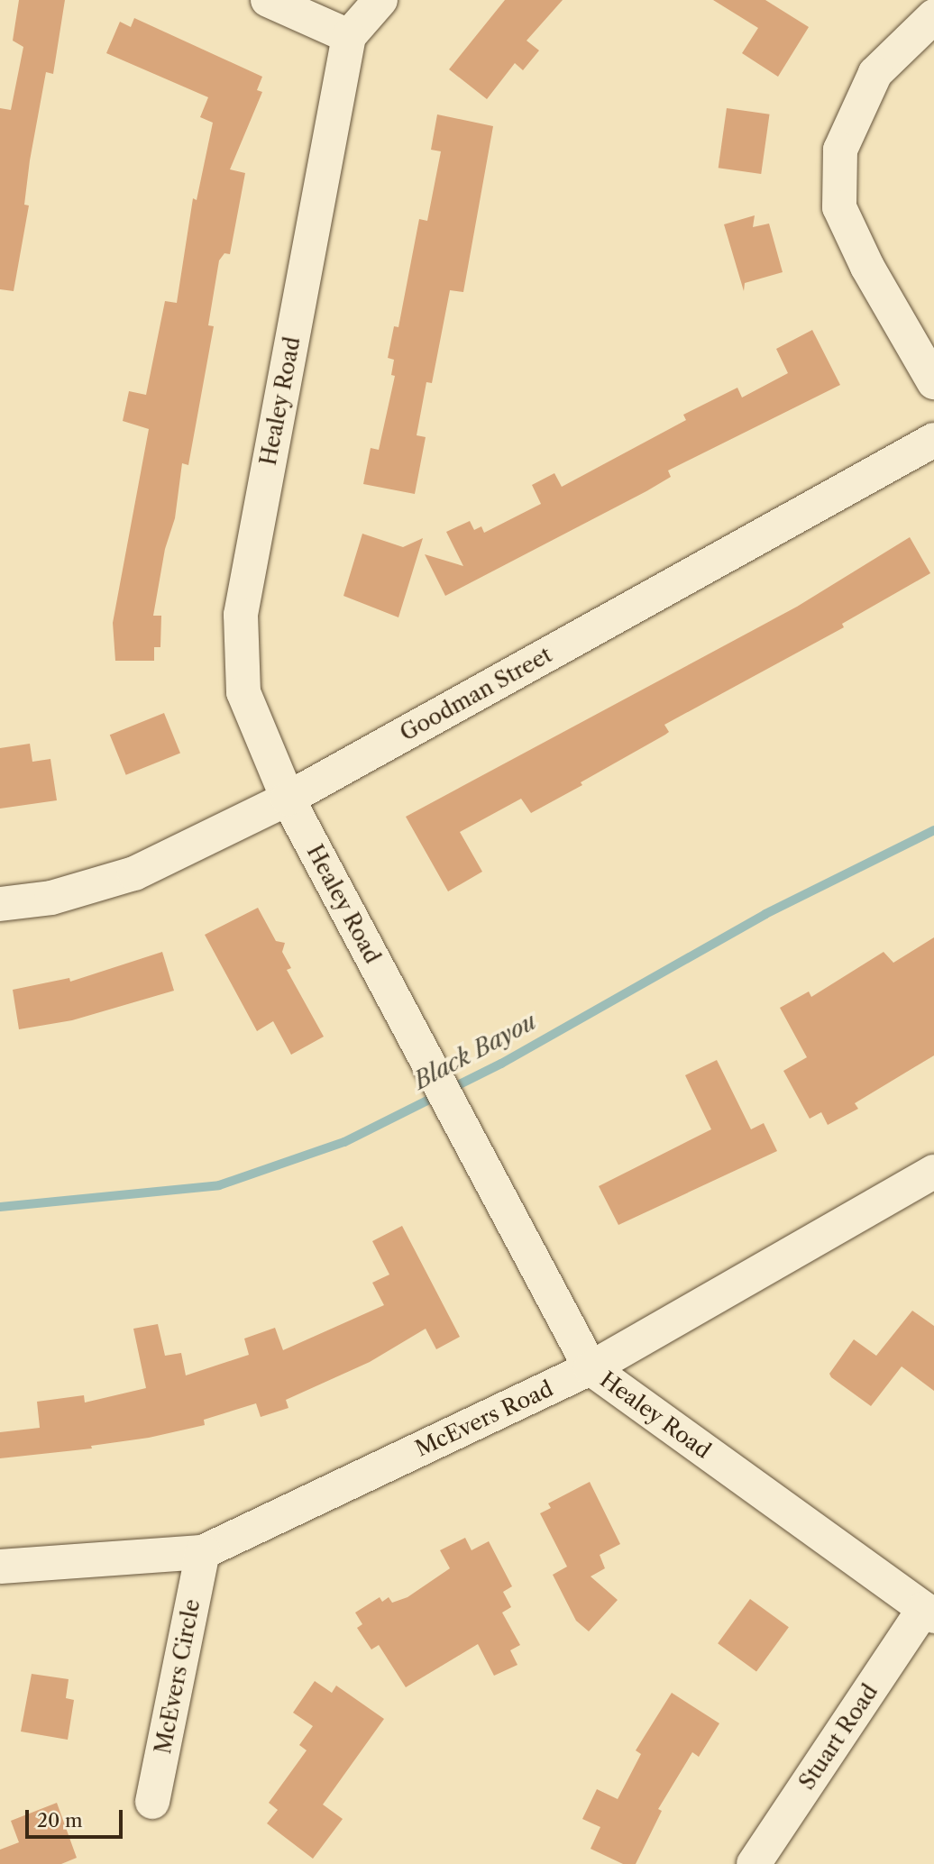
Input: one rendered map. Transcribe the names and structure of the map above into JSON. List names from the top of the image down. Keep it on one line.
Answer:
{"streets":{"street":["Healey Road","Goodman Street","McEvers Road","McEvers Circle","Stuart Road"]},"crossings":[["Healey Road","Goodman Street"],["Healey Road","McEvers Road"],["Healey Road","Stuart Road"],["McEvers Road","McEvers Circle"]],"water":["Black Bayou"],"scale_bar":"20 m"}
